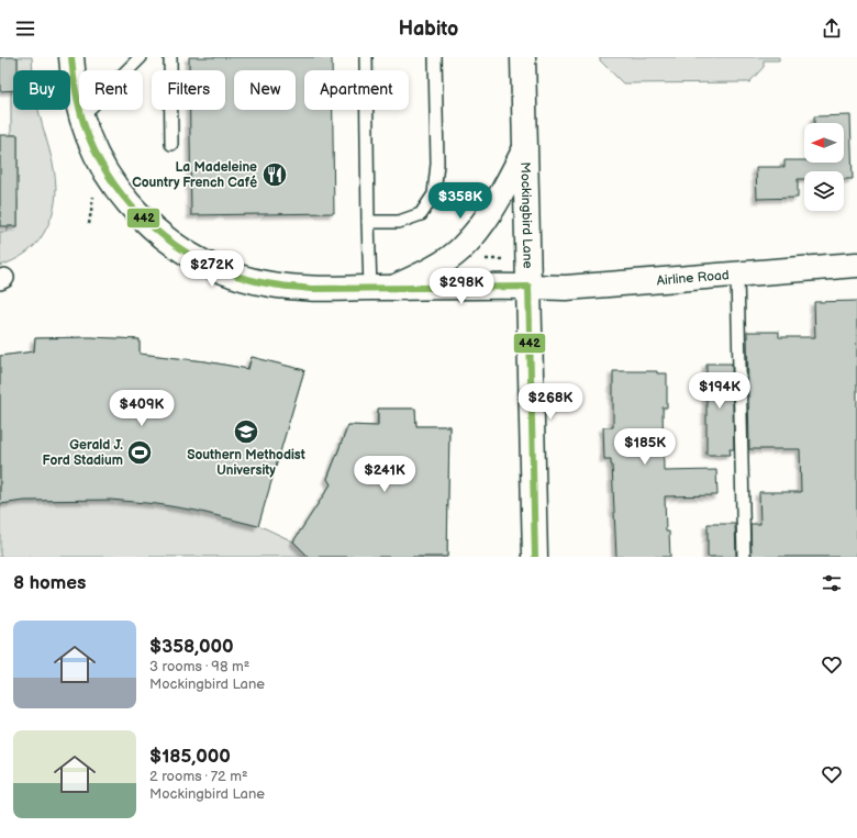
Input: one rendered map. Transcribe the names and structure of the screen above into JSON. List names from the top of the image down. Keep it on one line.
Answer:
{"streets":{"street":["Mockingbird Lane","Airline Road"]},"crossings":[["Mockingbird Lane","Airline Road"]],"places":{"restaurant":["La Madeleine Country French Café"],"school or university":["Southern Methodist University"],"sports":["Gerald J. Ford Stadium"]},"lines":["transit line 442"],"north":"left","page":{"header":"Habito","chip":["Buy","Rent","Filters","New","Apartment"],"price":["$358K","$272K","$298K","$194K","$268K","$409K","$185K","$241K"],"heading":"8 homes","list":[{"name":"$358,000","note":"3 rooms · 98 m² · Mockingbird Lane"},{"name":"$185,000","note":"2 rooms · 72 m² · Mockingbird Lane"}]}}
